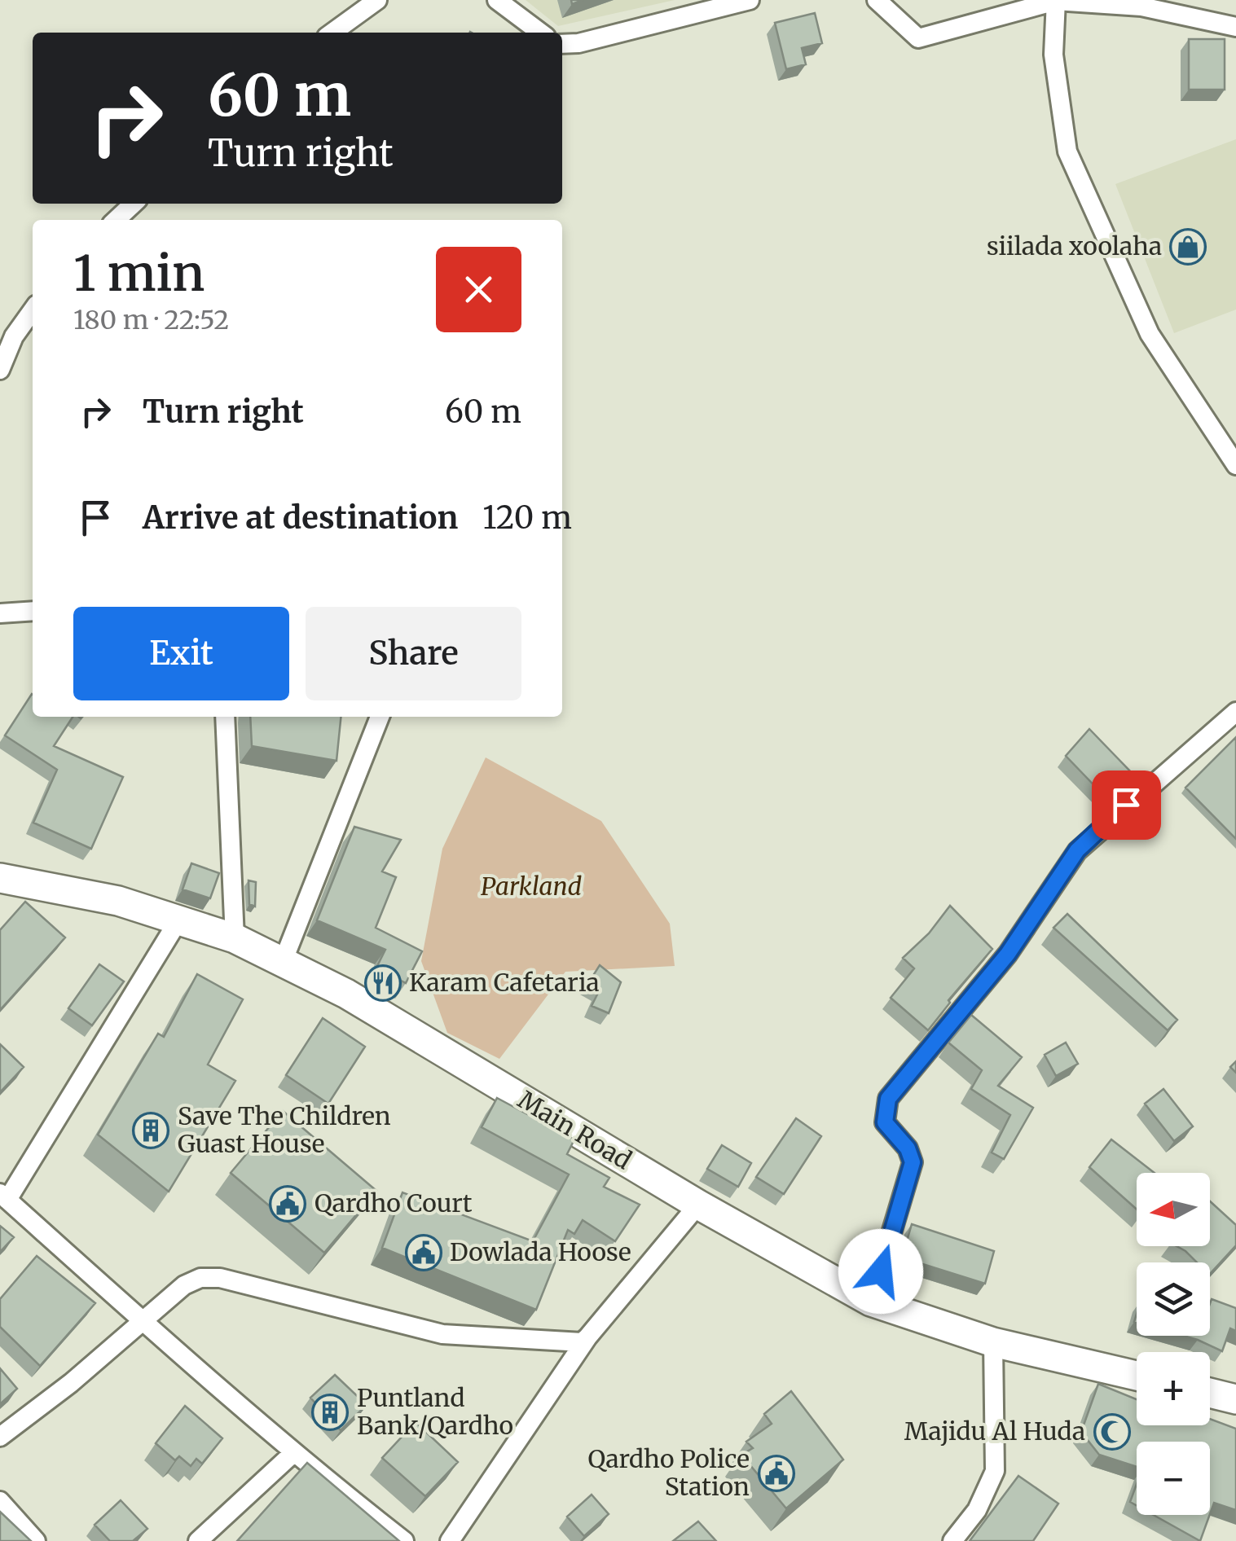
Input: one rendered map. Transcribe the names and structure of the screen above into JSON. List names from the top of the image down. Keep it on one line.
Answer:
{"streets":{"main road":["Main Road"]},"parks":["Parkland"],"places":{"shop":["siilada xoolaha"],"restaurant":["Karam Cafetaria"],"building":["Save The Children Guast House","Puntland Bank/Qardho"],"public building":["Qardho Court","Dowlada Hoose","Qardho Police Station"],"mosque":["Majidu Al Huda"]},"north":"left","page":{"turn":["60 m","Turn right"],"heading":["1 min","180 m · 22:52"],"list":[{"name":"Turn right","value":"60 m"},{"name":"Arrive at destination","value":"120 m"}],"buttons":["Exit","Share"],"map_buttons":["+","−"]}}
